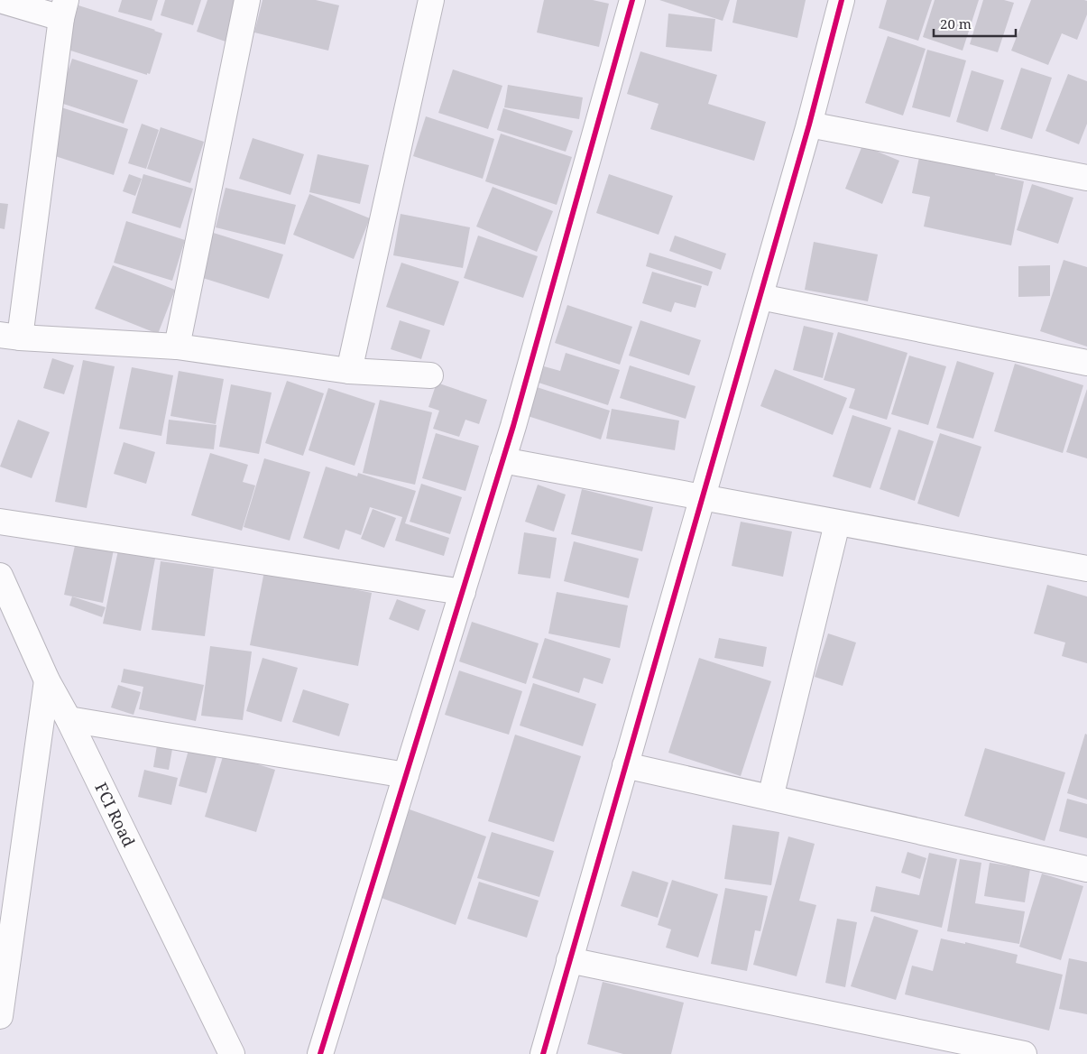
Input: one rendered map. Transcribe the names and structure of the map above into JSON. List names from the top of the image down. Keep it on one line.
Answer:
{"streets":{"street":["FCI Road"]},"scale_bar":"20 m"}
